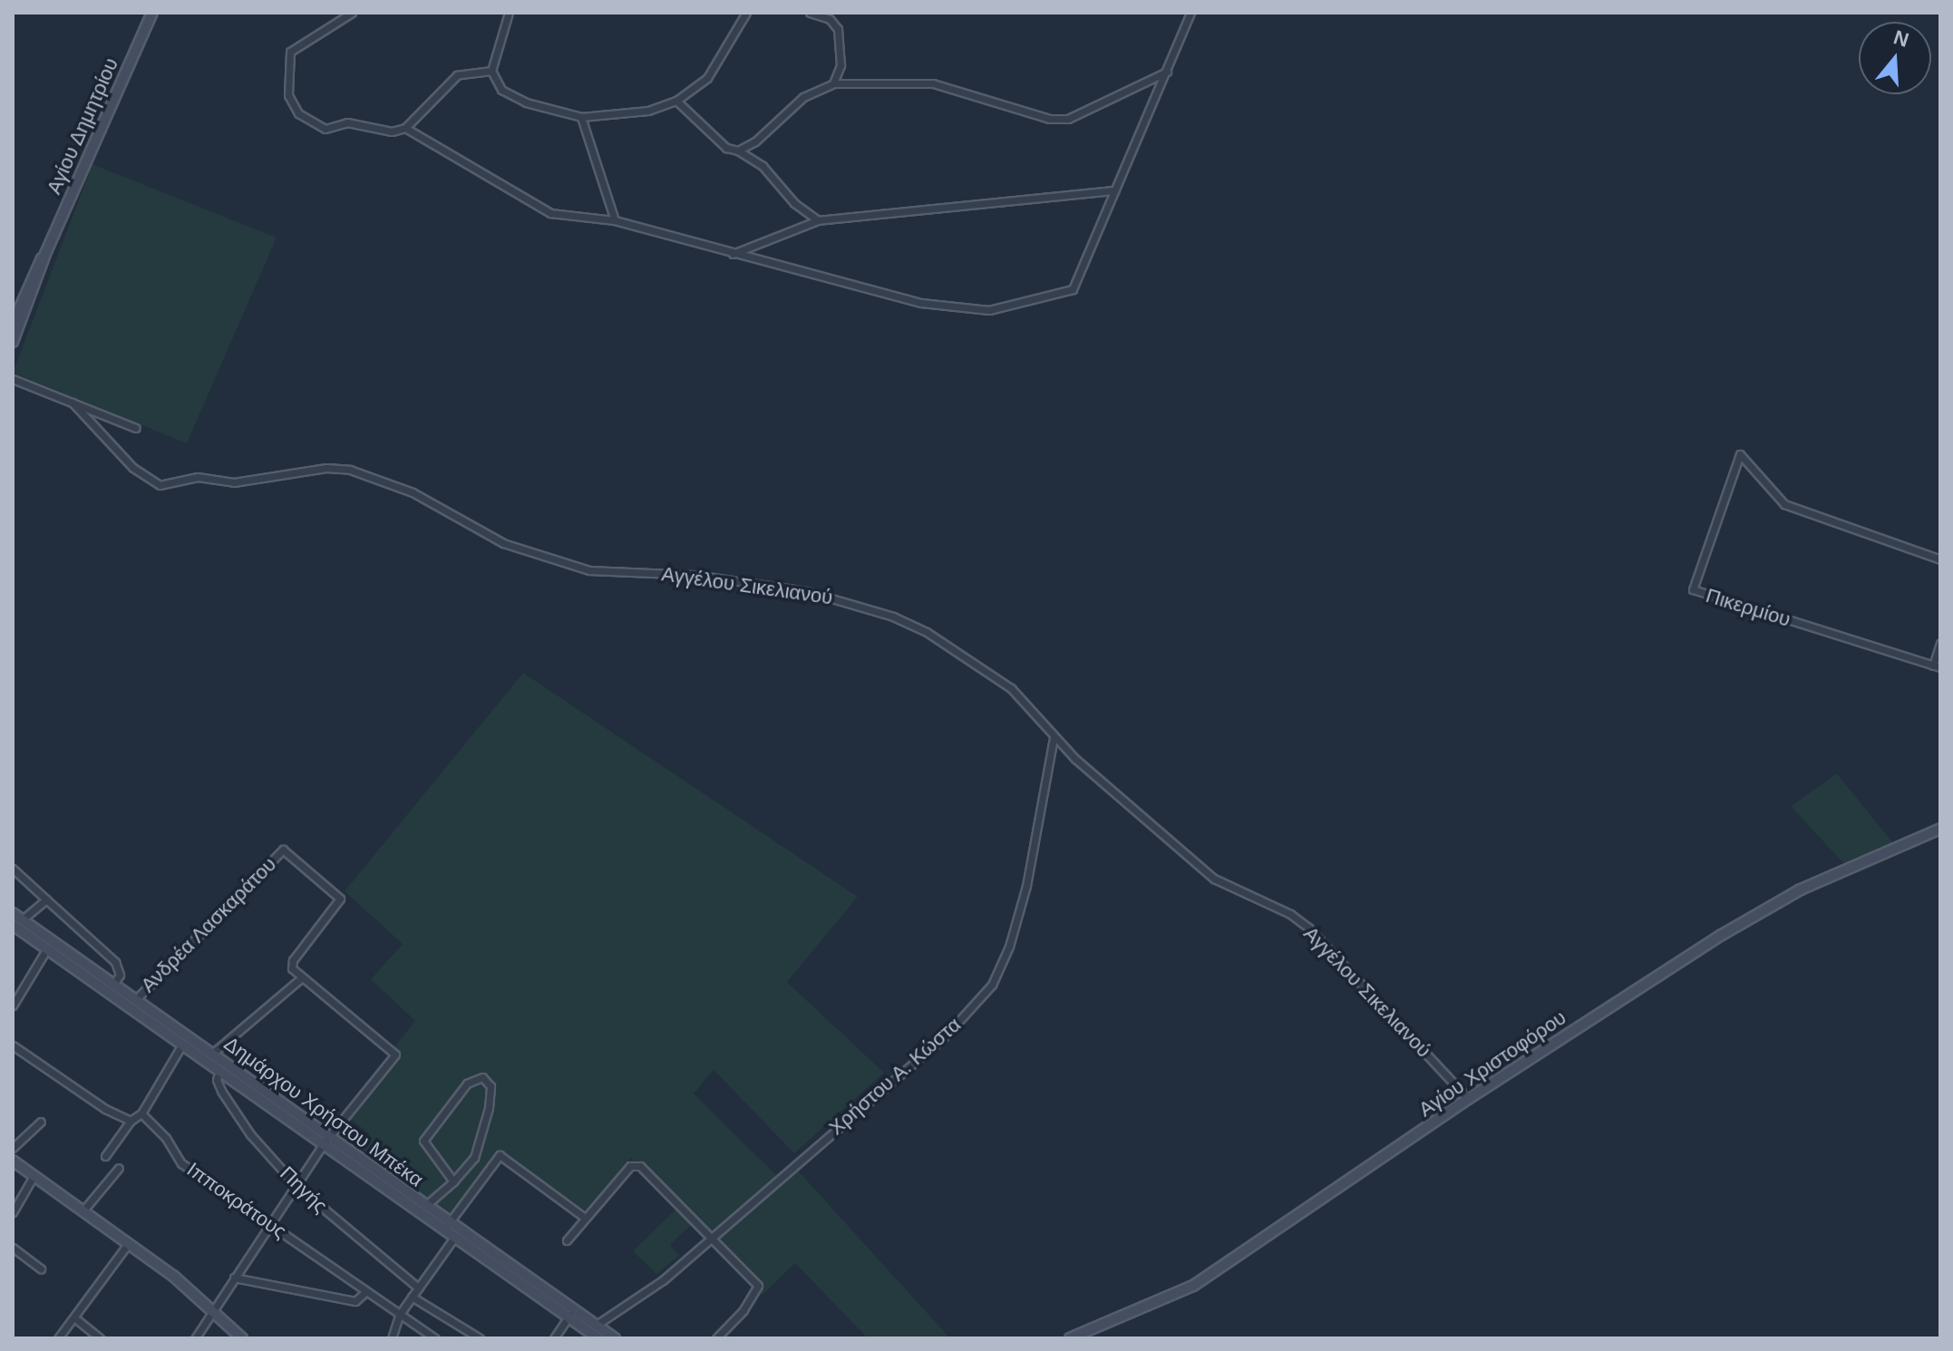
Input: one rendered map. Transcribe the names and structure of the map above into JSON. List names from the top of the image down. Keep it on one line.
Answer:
{"streets":{"main road":["Αγίου Δημητρίου","Αγίου Χριστοφόρου","Δημάρχου Χρήστου Μπέκα"],"street":["Αγγέλου Σικελιανού","Πικερμίου","Ανδρέα Λασκαράτου","Χρήστου Α. Κώστα","Πηγής","Ιπποκράτους"]},"crossings":[["Αγγέλου Σικελιανού","Αγίου Χριστοφόρου"],["Αγγέλου Σικελιανού","Χρήστου Α. Κώστα"],["Ανδρέα Λασκαράτου","Δημάρχου Χρήστου Μπέκα"],["Χρήστου Α. Κώστα","Δημάρχου Χρήστου Μπέκα"],["Δημάρχου Χρήστου Μπέκα","Πηγής"]],"north":"top"}
